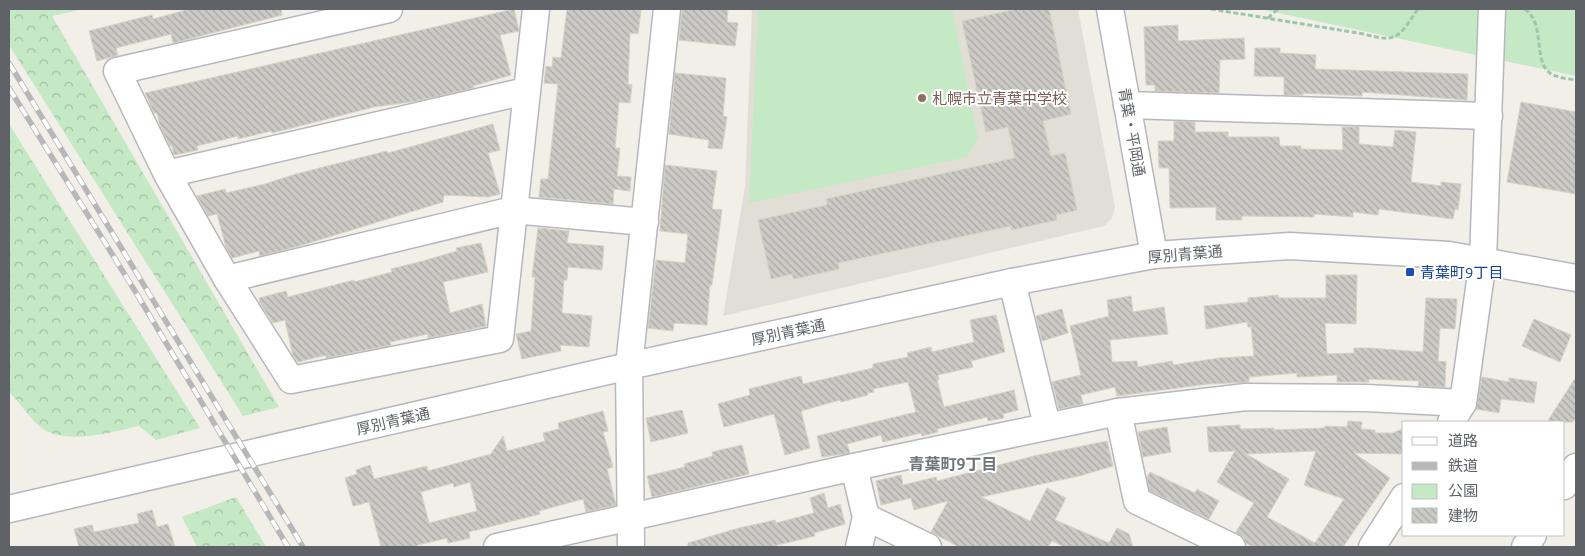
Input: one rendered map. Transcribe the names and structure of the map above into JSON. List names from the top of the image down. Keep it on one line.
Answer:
{"streets":{"street":["青葉・平岡通","厚別青葉通"]},"crossings":[["青葉・平岡通","厚別青葉通"]],"districts":["青葉町9丁目"],"places":{"other":["札幌市立青葉中学校"],"transit":["青葉町9丁目"]},"legend":["道路","鉄道","公園","建物"]}
